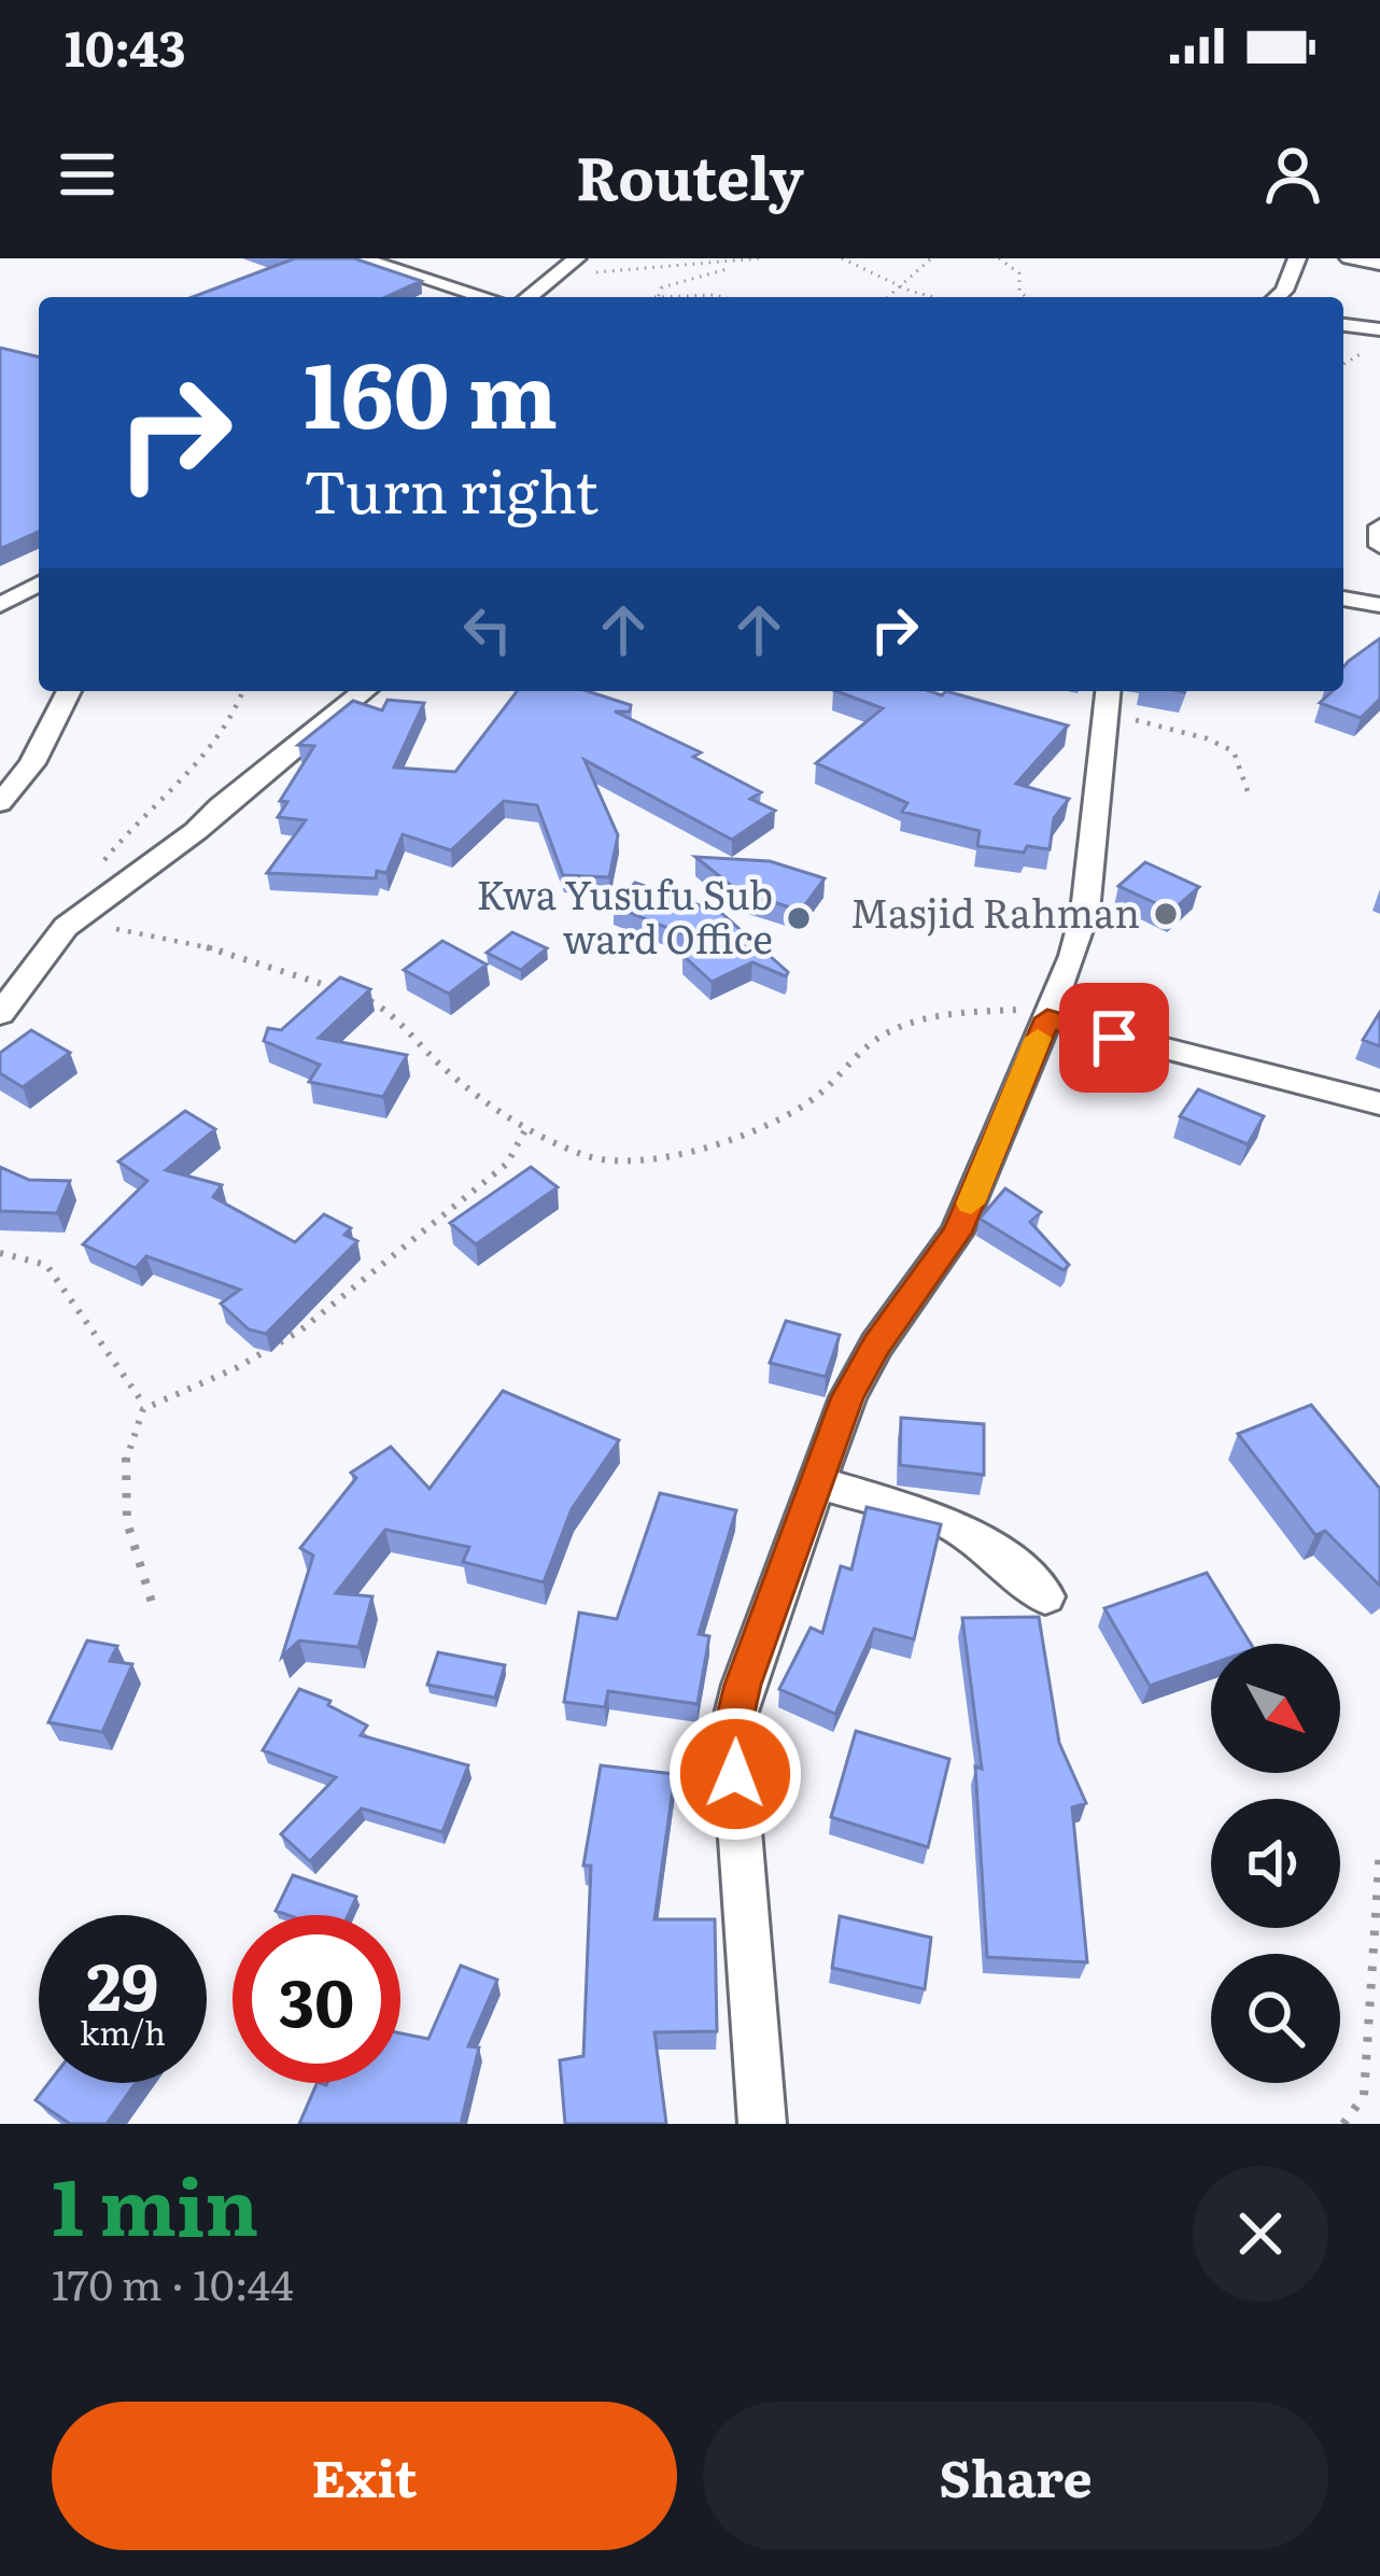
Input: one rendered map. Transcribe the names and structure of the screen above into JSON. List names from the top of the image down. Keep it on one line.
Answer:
{"places":["Masjid Rahman","Kwa Yusufu Sub ward Office"],"north":"bottom right","page":{"status":"10:43","header":"Routely","turn":["160 m","Turn right"],"speed":"29 km/h","limit":"30","heading":["1 min","170 m · 10:44"],"buttons":["Exit","Share"]}}
